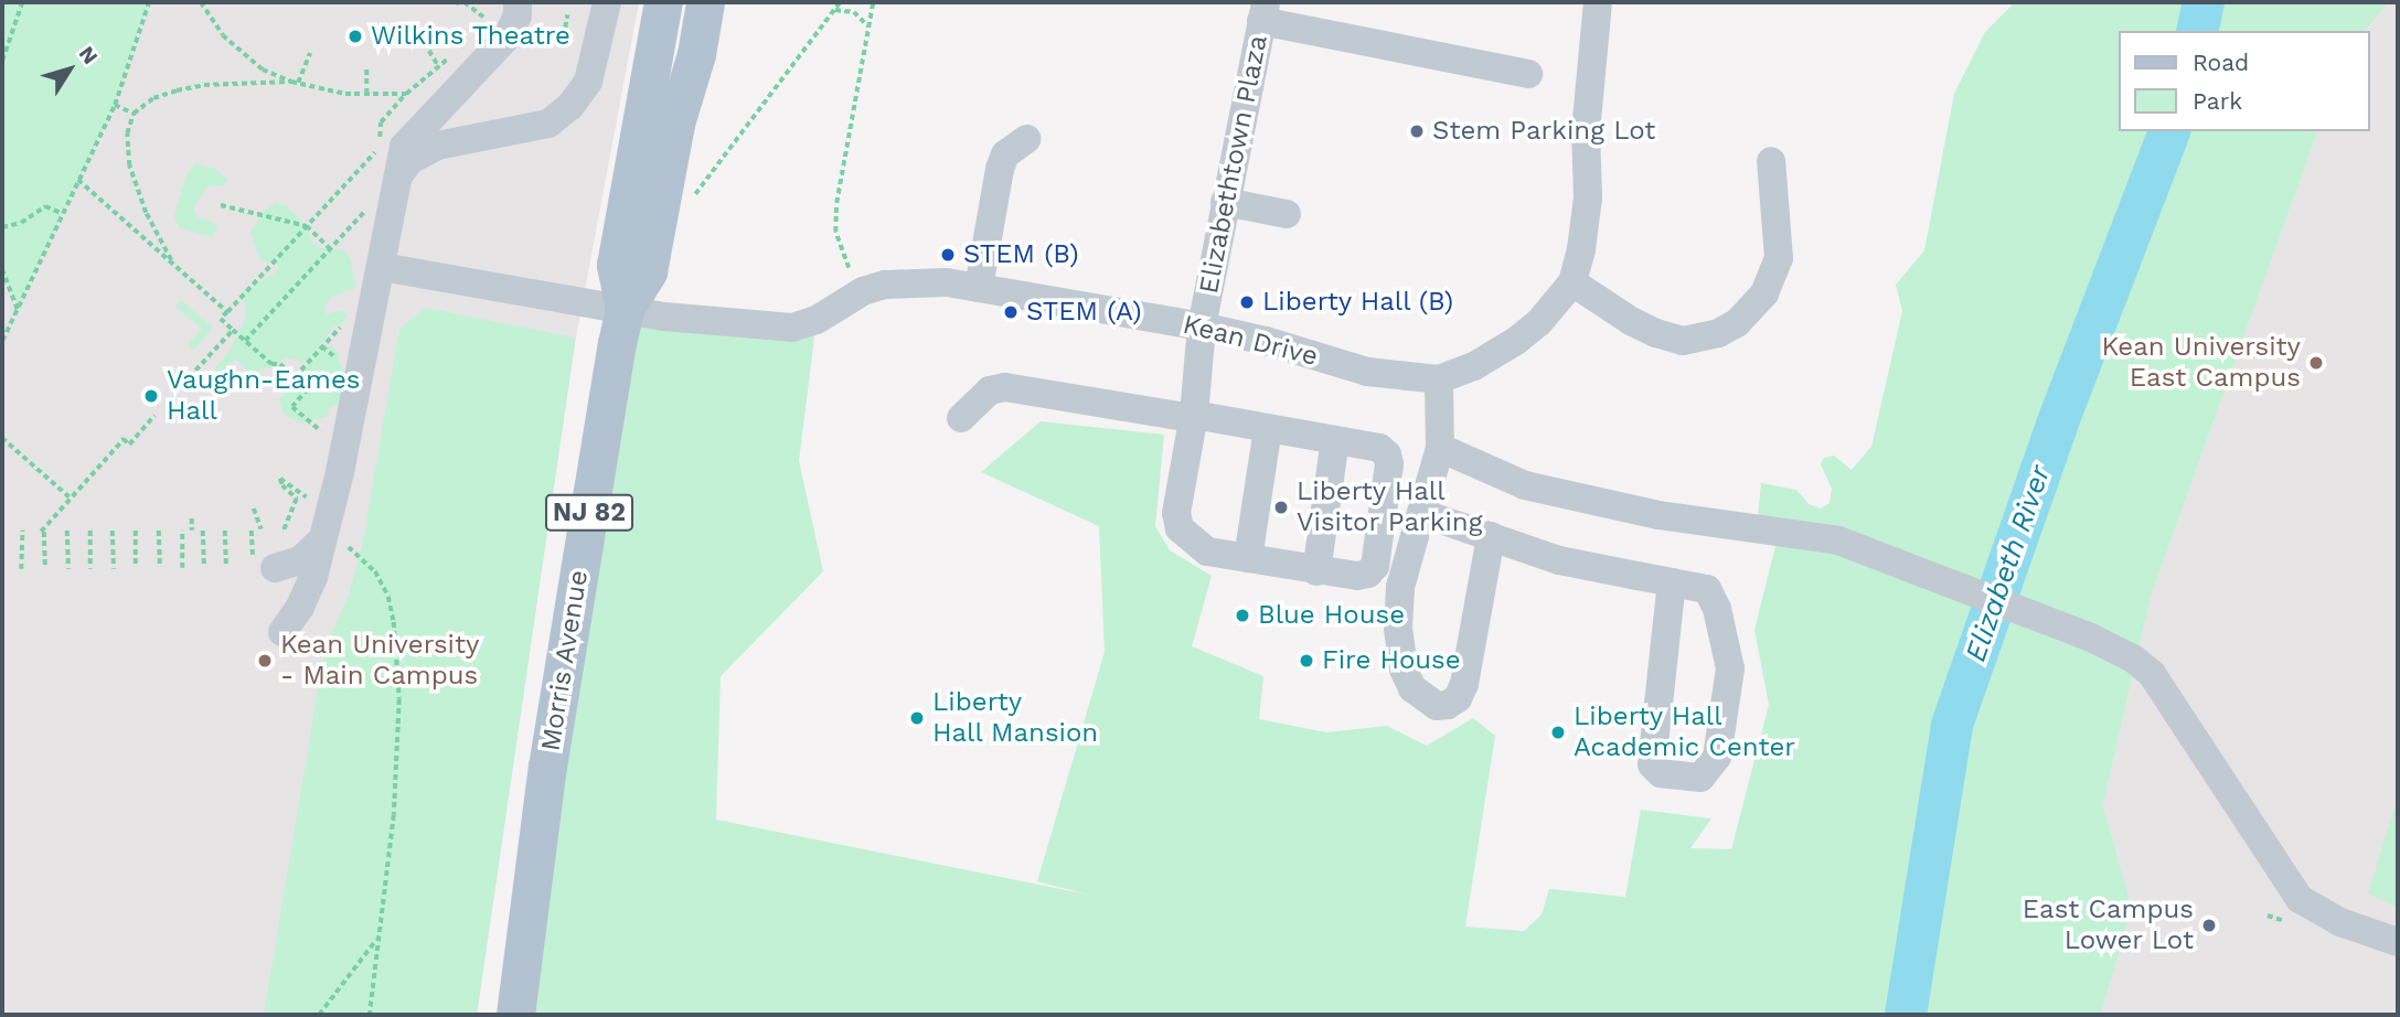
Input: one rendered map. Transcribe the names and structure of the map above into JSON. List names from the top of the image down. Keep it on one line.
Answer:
{"streets":{"main road":["NJ 82","Morris Avenue"],"street":["Elizabethtown Plaza","Kean Drive"]},"crossings":[["Elizabethtown Plaza","Kean Drive"],["Kean Drive","Morris Avenue"]],"water":["Elizabeth River"],"places":["Wilkins Theatre","Stem Parking Lot","STEM (B)","Liberty Hall (B)","STEM (A)","Kean University East Campus","Vaughn-Eames Hall","Liberty Hall Visitor Parking","Blue House","Kean University - Main Campus","Fire House","Liberty Hall Mansion","Liberty Hall Academic Center","East Campus Lower Lot"],"legend":["Road","Park"],"north":"top right"}
